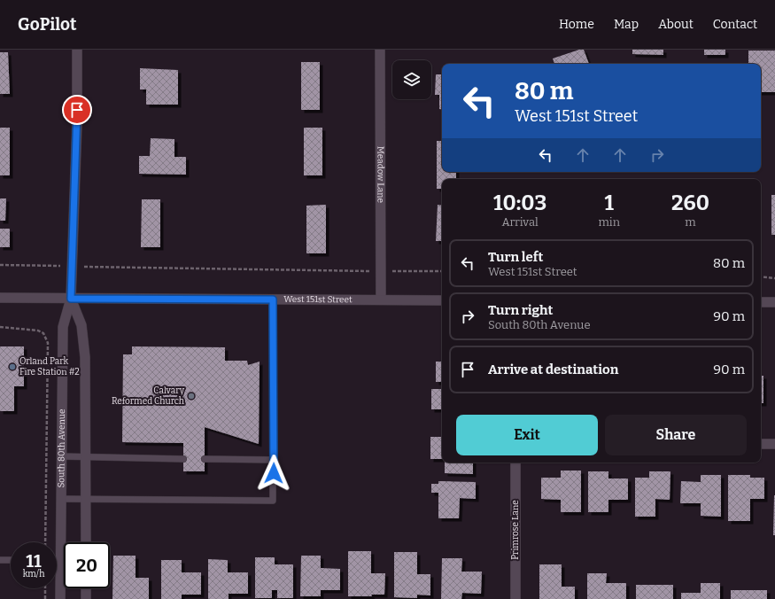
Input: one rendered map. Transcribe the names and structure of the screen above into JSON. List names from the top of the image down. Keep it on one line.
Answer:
{"streets":{"street":["Meadow Lane","West 151st Street","South 80th Avenue","Primrose Lane"]},"crossings":[["Meadow Lane","West 151st Street"],["West 151st Street","South 80th Avenue"]],"places":["Orland Park Fire Station #2","Calvary Reformed Church"],"page":{"header":"GoPilot","nav":["Home","Map","About","Contact"],"turn":["80 m","West 151st Street"],"eta":["10:03","Arrival","1","min","260","m"],"list":[{"name":"Turn left","note":"West 151st Street","value":"80 m"},{"name":"Turn right","note":"South 80th Avenue","value":"90 m"},{"name":"Arrive at destination","value":"90 m"}],"buttons":["Exit","Share"],"speed":"11 km/h","limit":"20"}}
